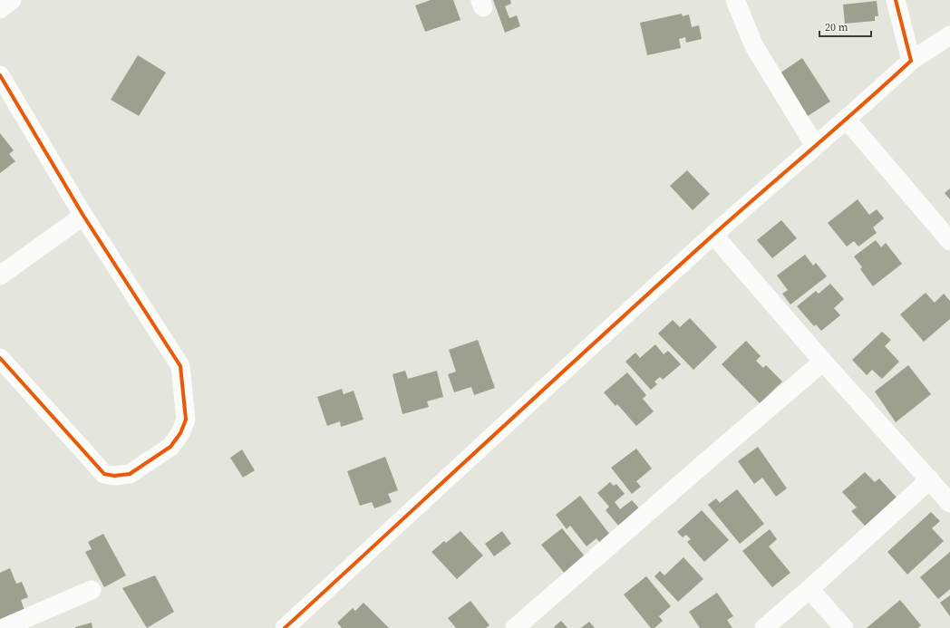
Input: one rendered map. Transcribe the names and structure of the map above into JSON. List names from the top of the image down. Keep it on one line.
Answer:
{"scale_bar":"20 m"}
